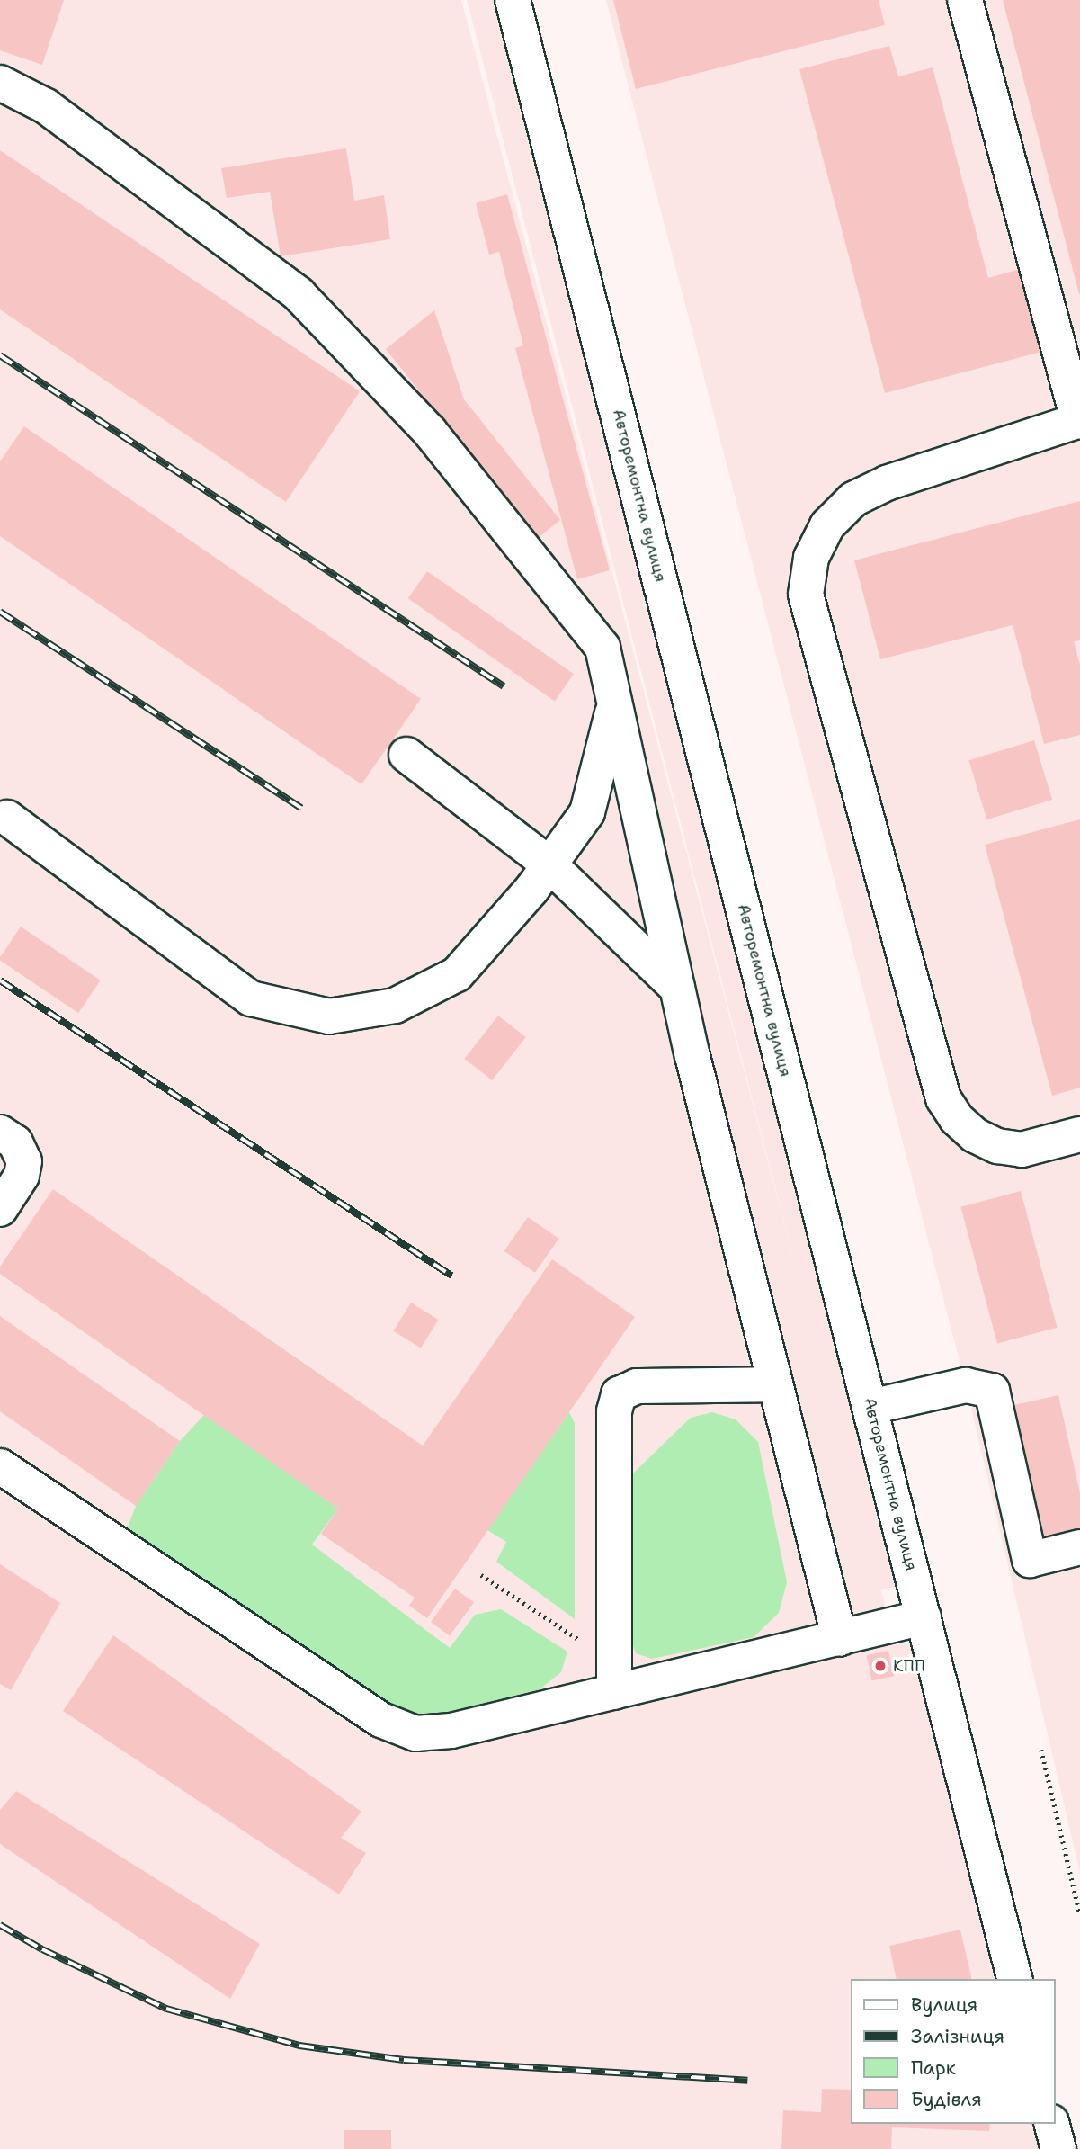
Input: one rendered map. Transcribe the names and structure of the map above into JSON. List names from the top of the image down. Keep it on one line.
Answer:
{"streets":{"street":["Авторемонтна вулиця"]},"places":["КПП"],"legend":["Вулиця","Залізниця","Парк","Будівля"]}
